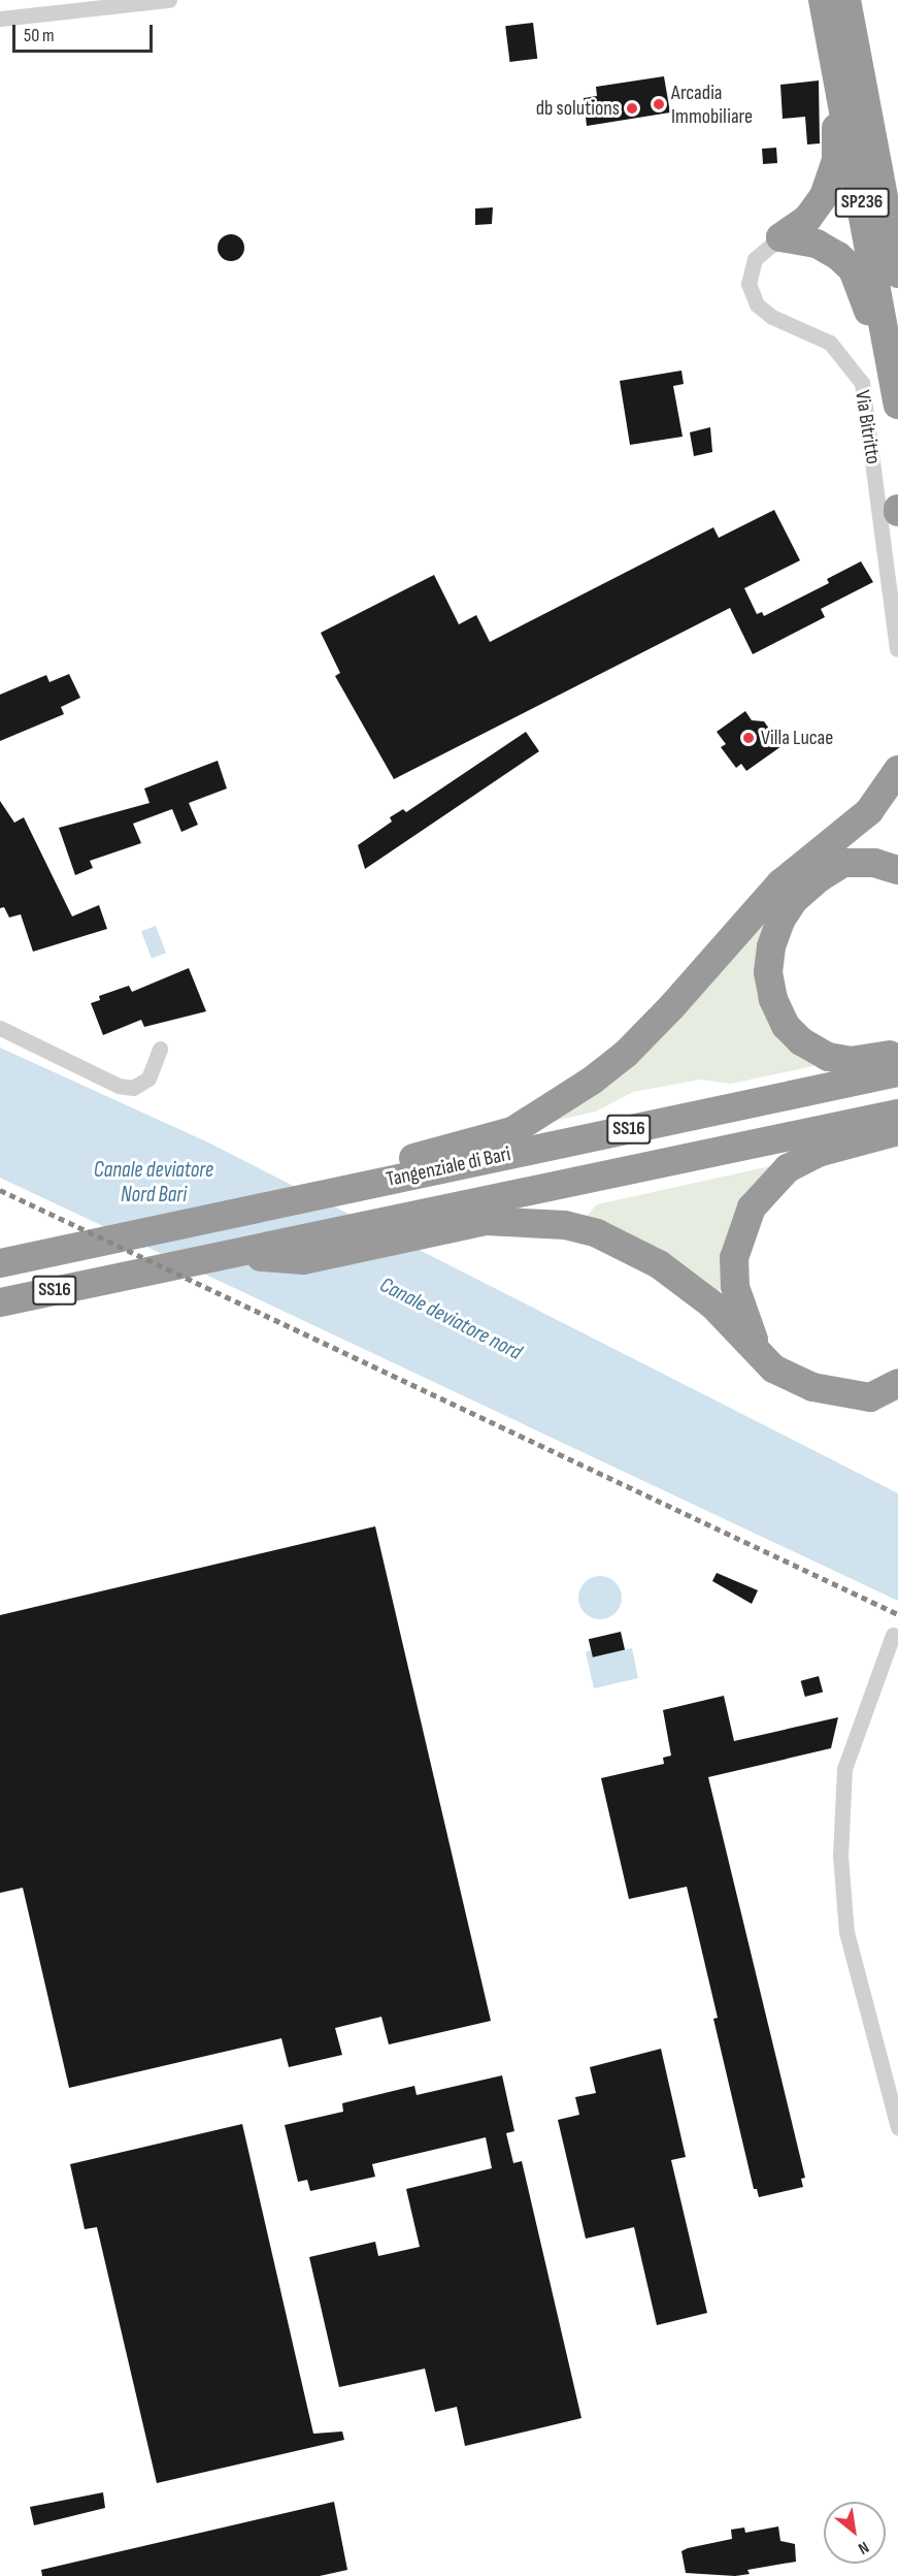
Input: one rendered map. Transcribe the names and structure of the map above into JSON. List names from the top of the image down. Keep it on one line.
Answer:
{"streets":{"highway":["SP236","Via Bitritto","SS16","Tangenziale di Bari"]},"crossings":[["SS16","Tangenziale di Bari"]],"water":["Canale deviatore Nord Bari","Canale deviatore nord"],"places":["Arcadia Immobiliare","db solutions","Villa Lucae"],"scale_bar":"50 m","north":"bottom right"}
